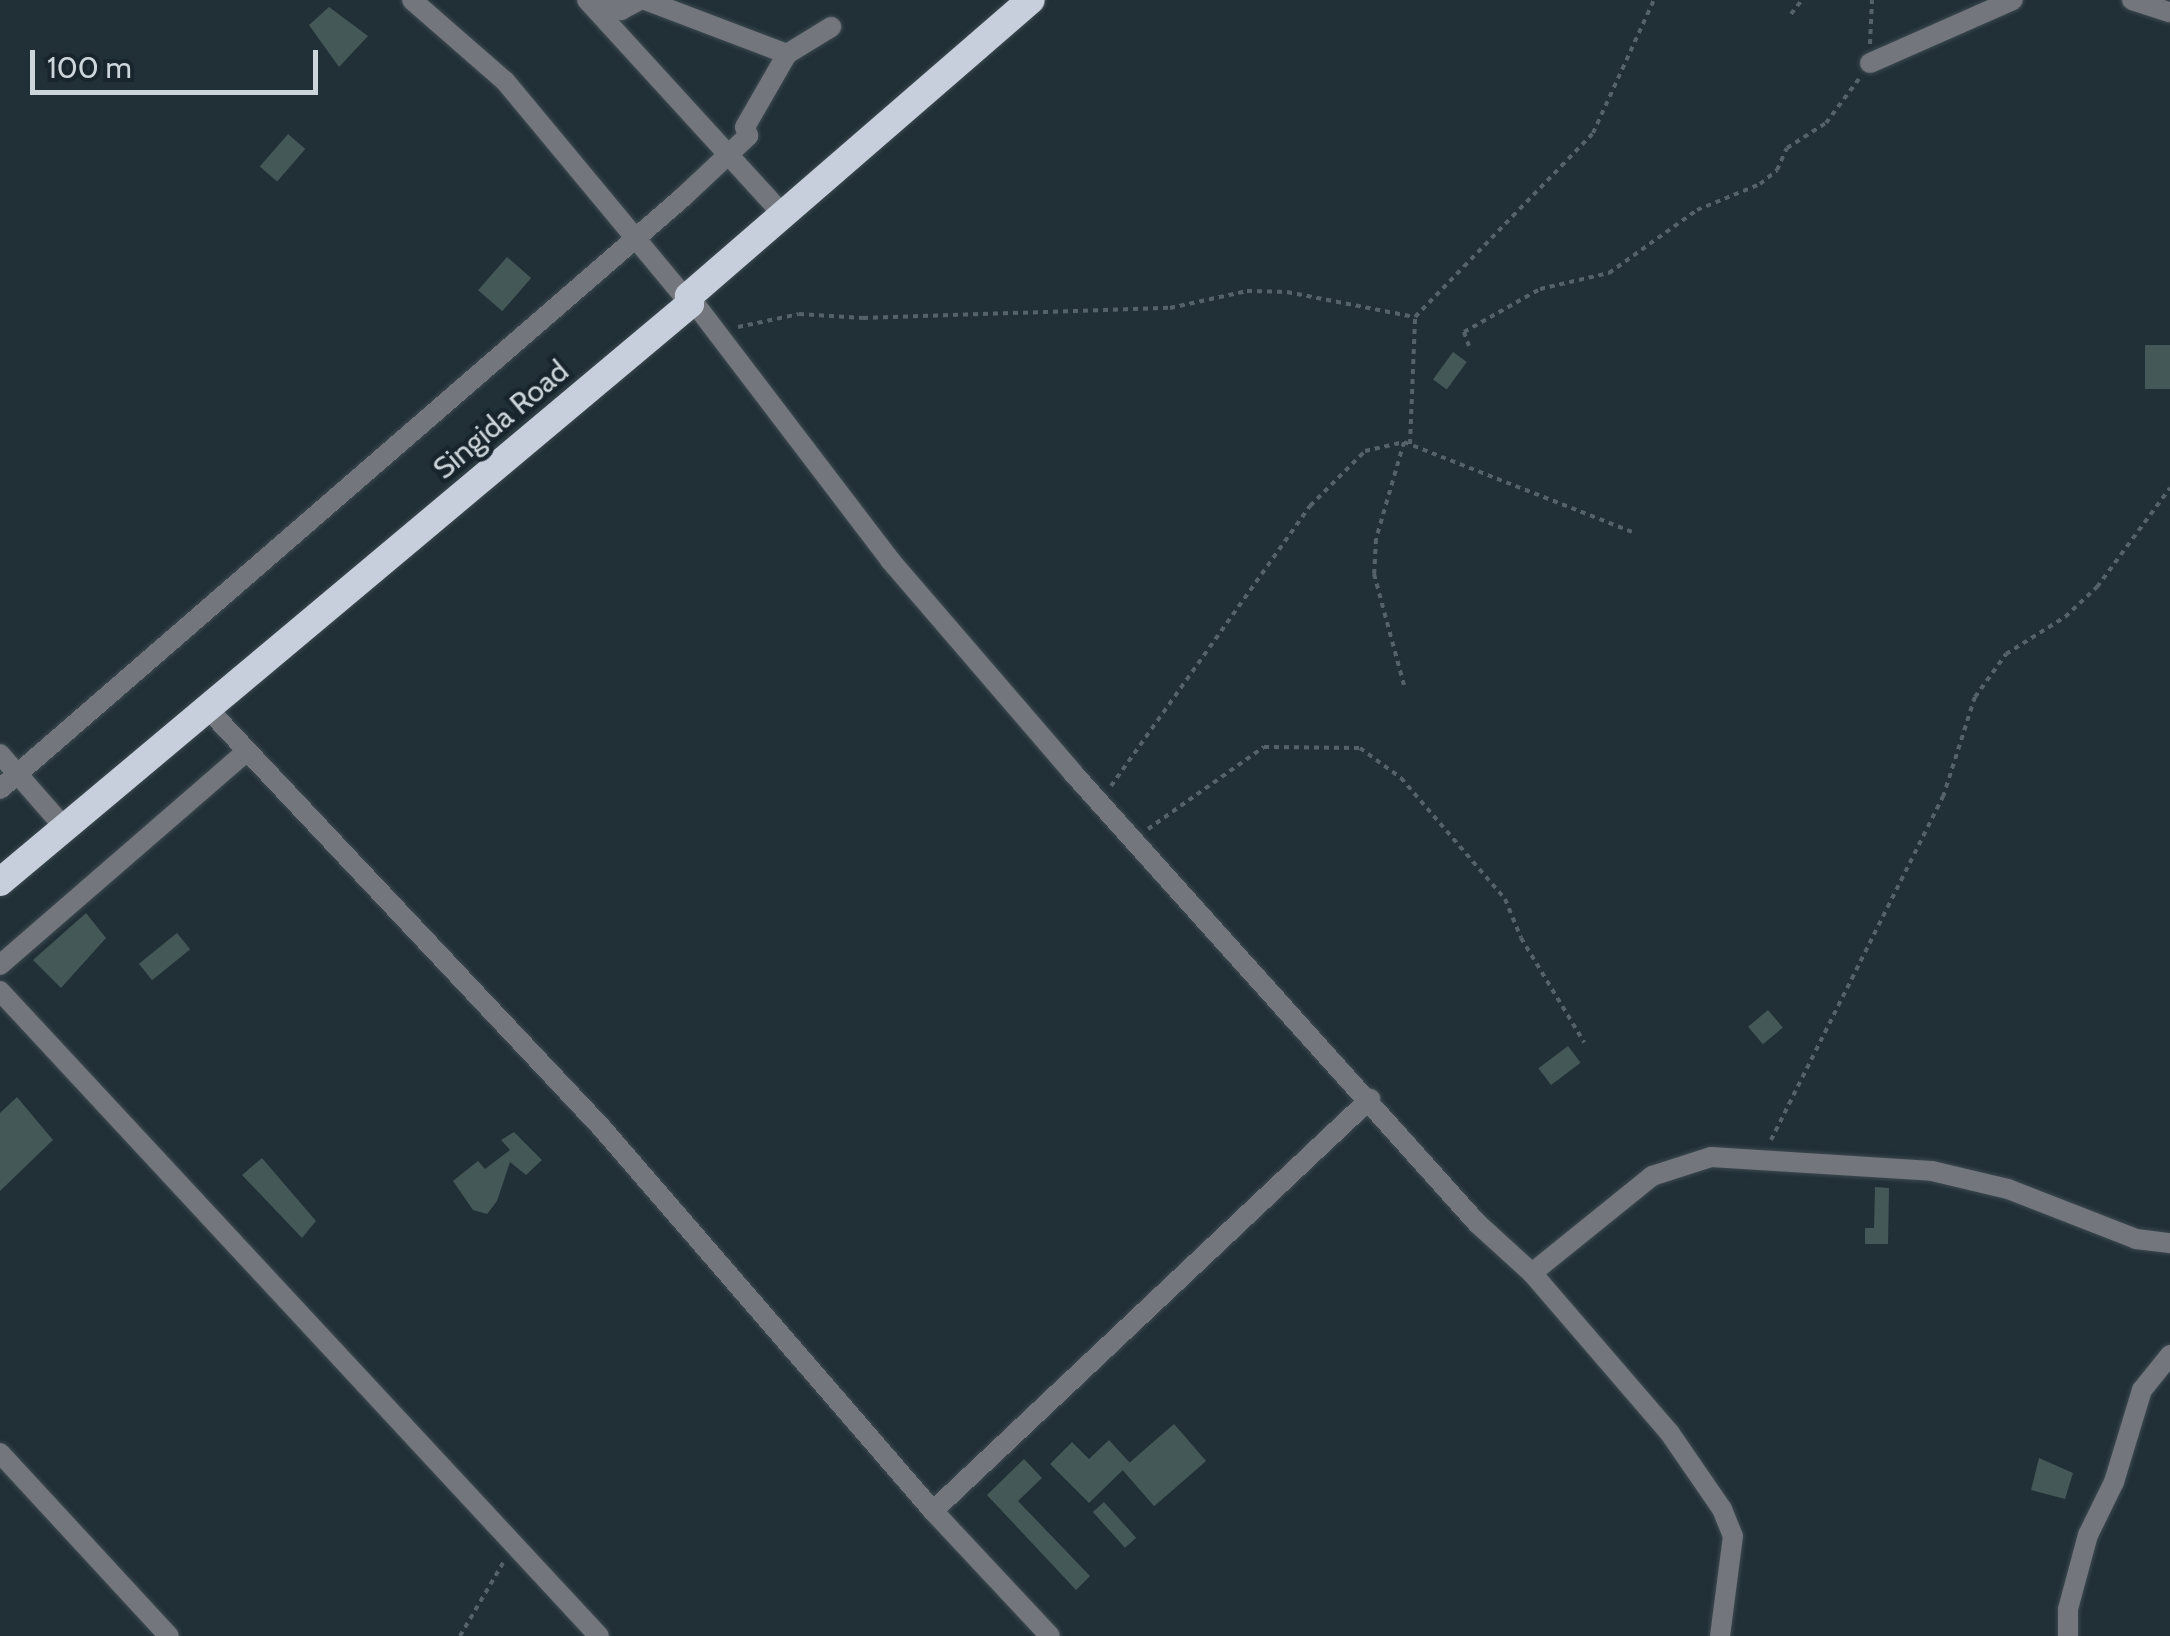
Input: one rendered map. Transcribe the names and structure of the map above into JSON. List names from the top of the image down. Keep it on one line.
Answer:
{"streets":{"highway":["Singida Road"]},"scale_bar":"100 m"}
